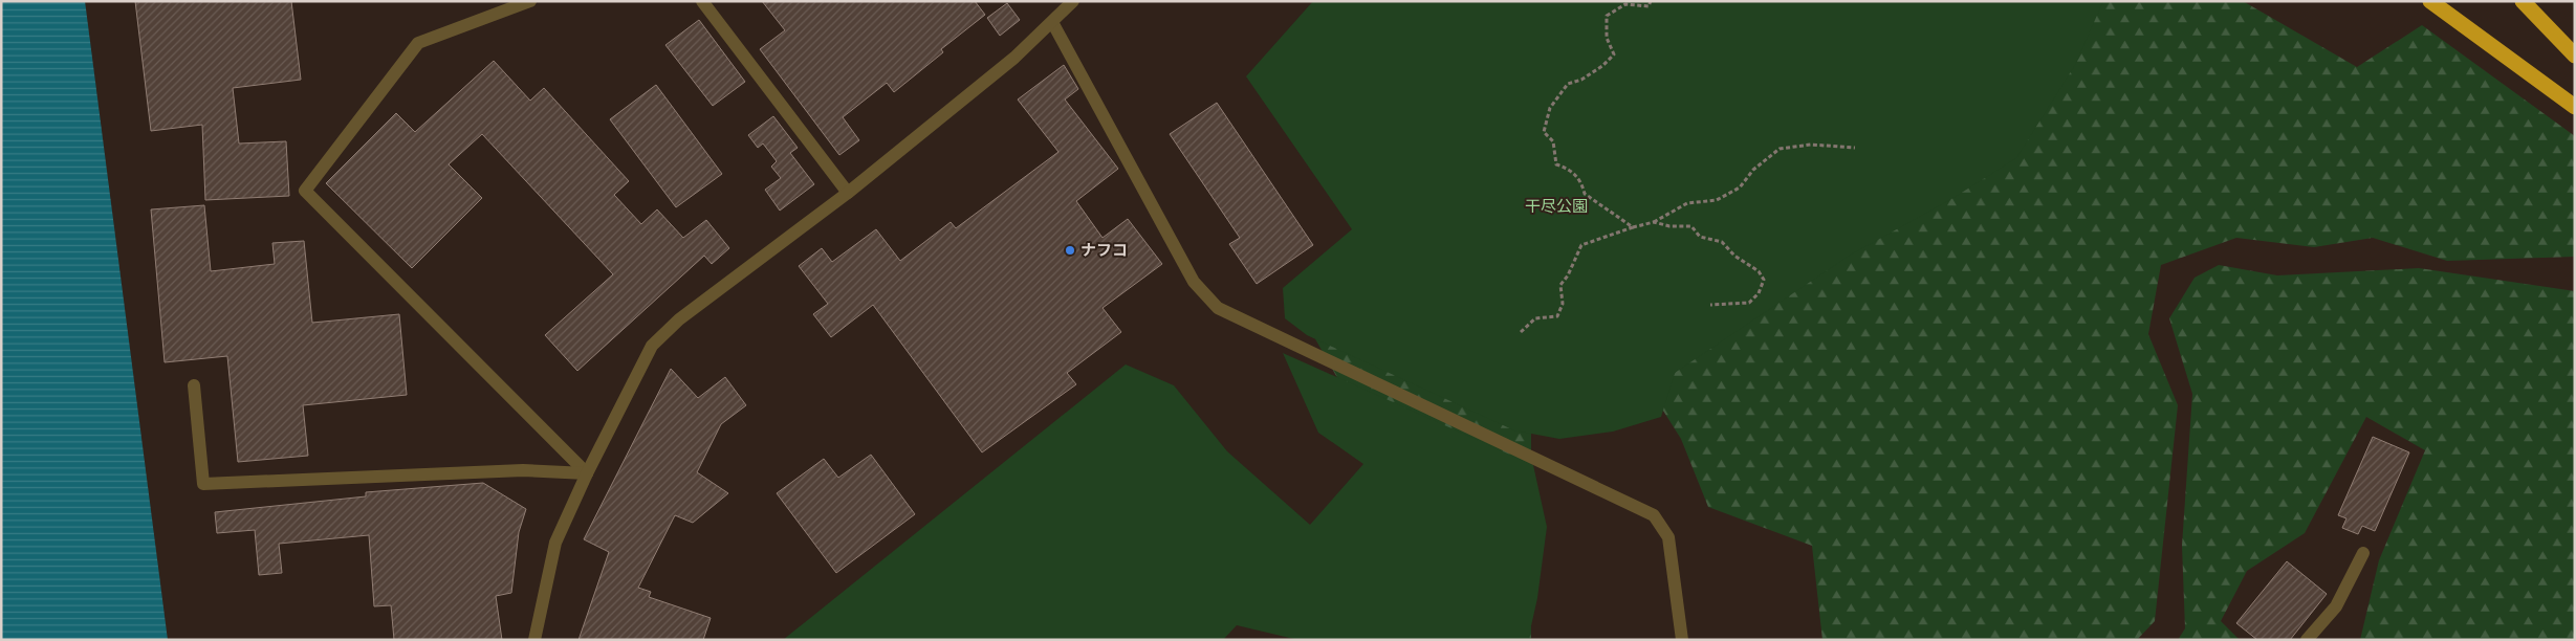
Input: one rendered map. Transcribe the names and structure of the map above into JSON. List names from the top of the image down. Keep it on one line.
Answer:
{"parks":["干尽公園"],"places":["ナフコ"]}
